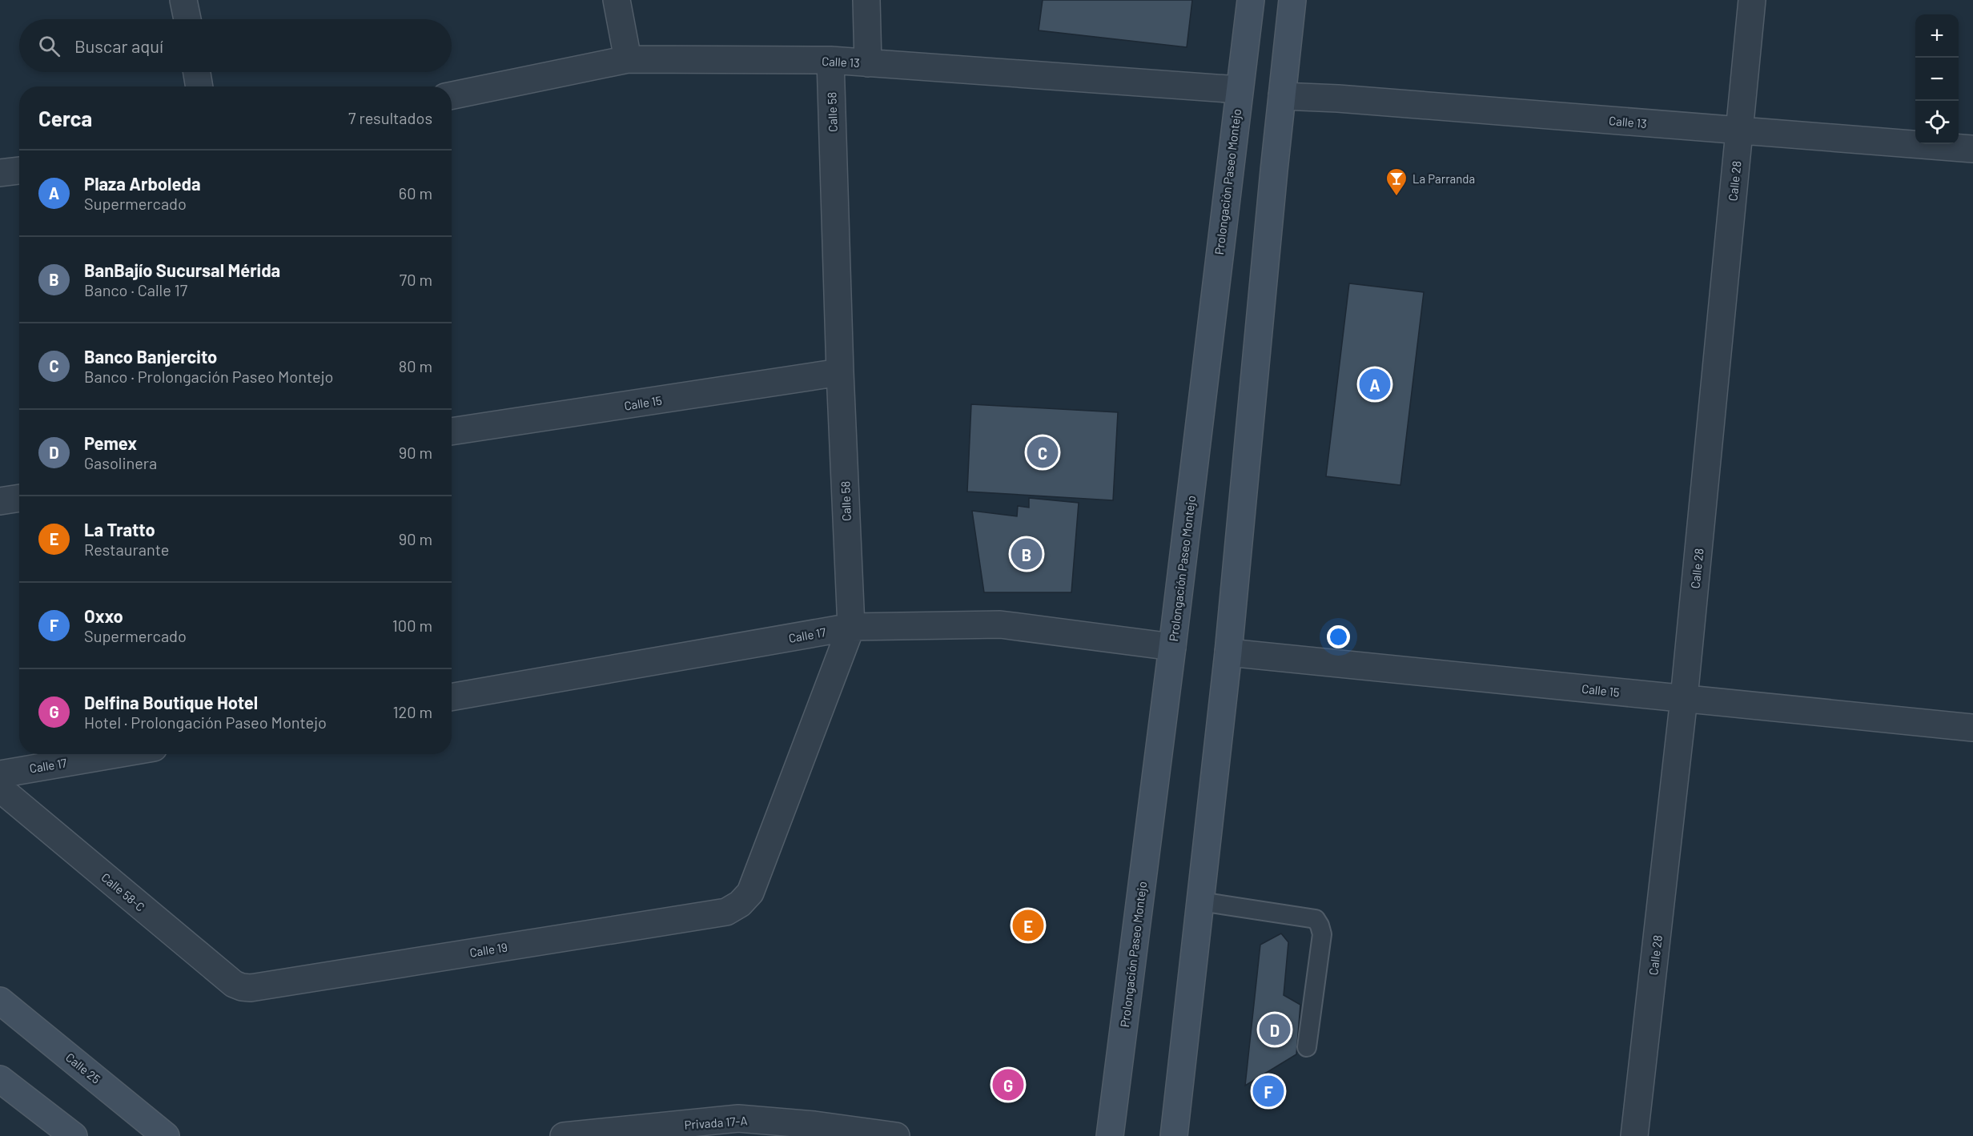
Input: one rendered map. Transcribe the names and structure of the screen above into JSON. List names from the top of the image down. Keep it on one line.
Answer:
{"streets":{"main road":["Prolongación Paseo Montejo","Calle 25"],"street":["Calle 13","Calle 58","Calle 28","Calle 15","Calle 17","Calle 58-C","Calle 19","Privada 17-A"]},"crossings":[["Calle 13","Calle 58"],["Calle 13","Calle 28"],["Calle 13","Prolongación Paseo Montejo"],["Calle 58","Calle 15"],["Calle 58","Calle 17"],["Calle 58","Calle 19"],["Calle 28","Calle 15"],["Prolongación Paseo Montejo","Calle 17"],["Calle 58-C","Calle 19"]],"places":{"bar":["La Parranda"]},"page":{"map_buttons":["+","−"],"search":"Buscar aquí","heading":["Cerca","7 resultados"],"list":[{"mark":"A","name":"Plaza Arboleda","note":"Supermercado","value":"60 m"},{"mark":"B","name":"BanBajío Sucursal Mérida","note":"Banco · Calle 17","value":"70 m"},{"mark":"C","name":"Banco Banjercito","note":"Banco · Prolongación Paseo Montejo","value":"80 m"},{"mark":"D","name":"Pemex","note":"Gasolinera","value":"90 m"},{"mark":"E","name":"La Tratto","note":"Restaurante","value":"90 m"},{"mark":"F","name":"Oxxo","note":"Supermercado","value":"100 m"},{"mark":"G","name":"Delfina Boutique Hotel","note":"Hotel · Prolongación Paseo Montejo","value":"120 m"}],"pins":["A","C","B","E","D","G","F"]}}
